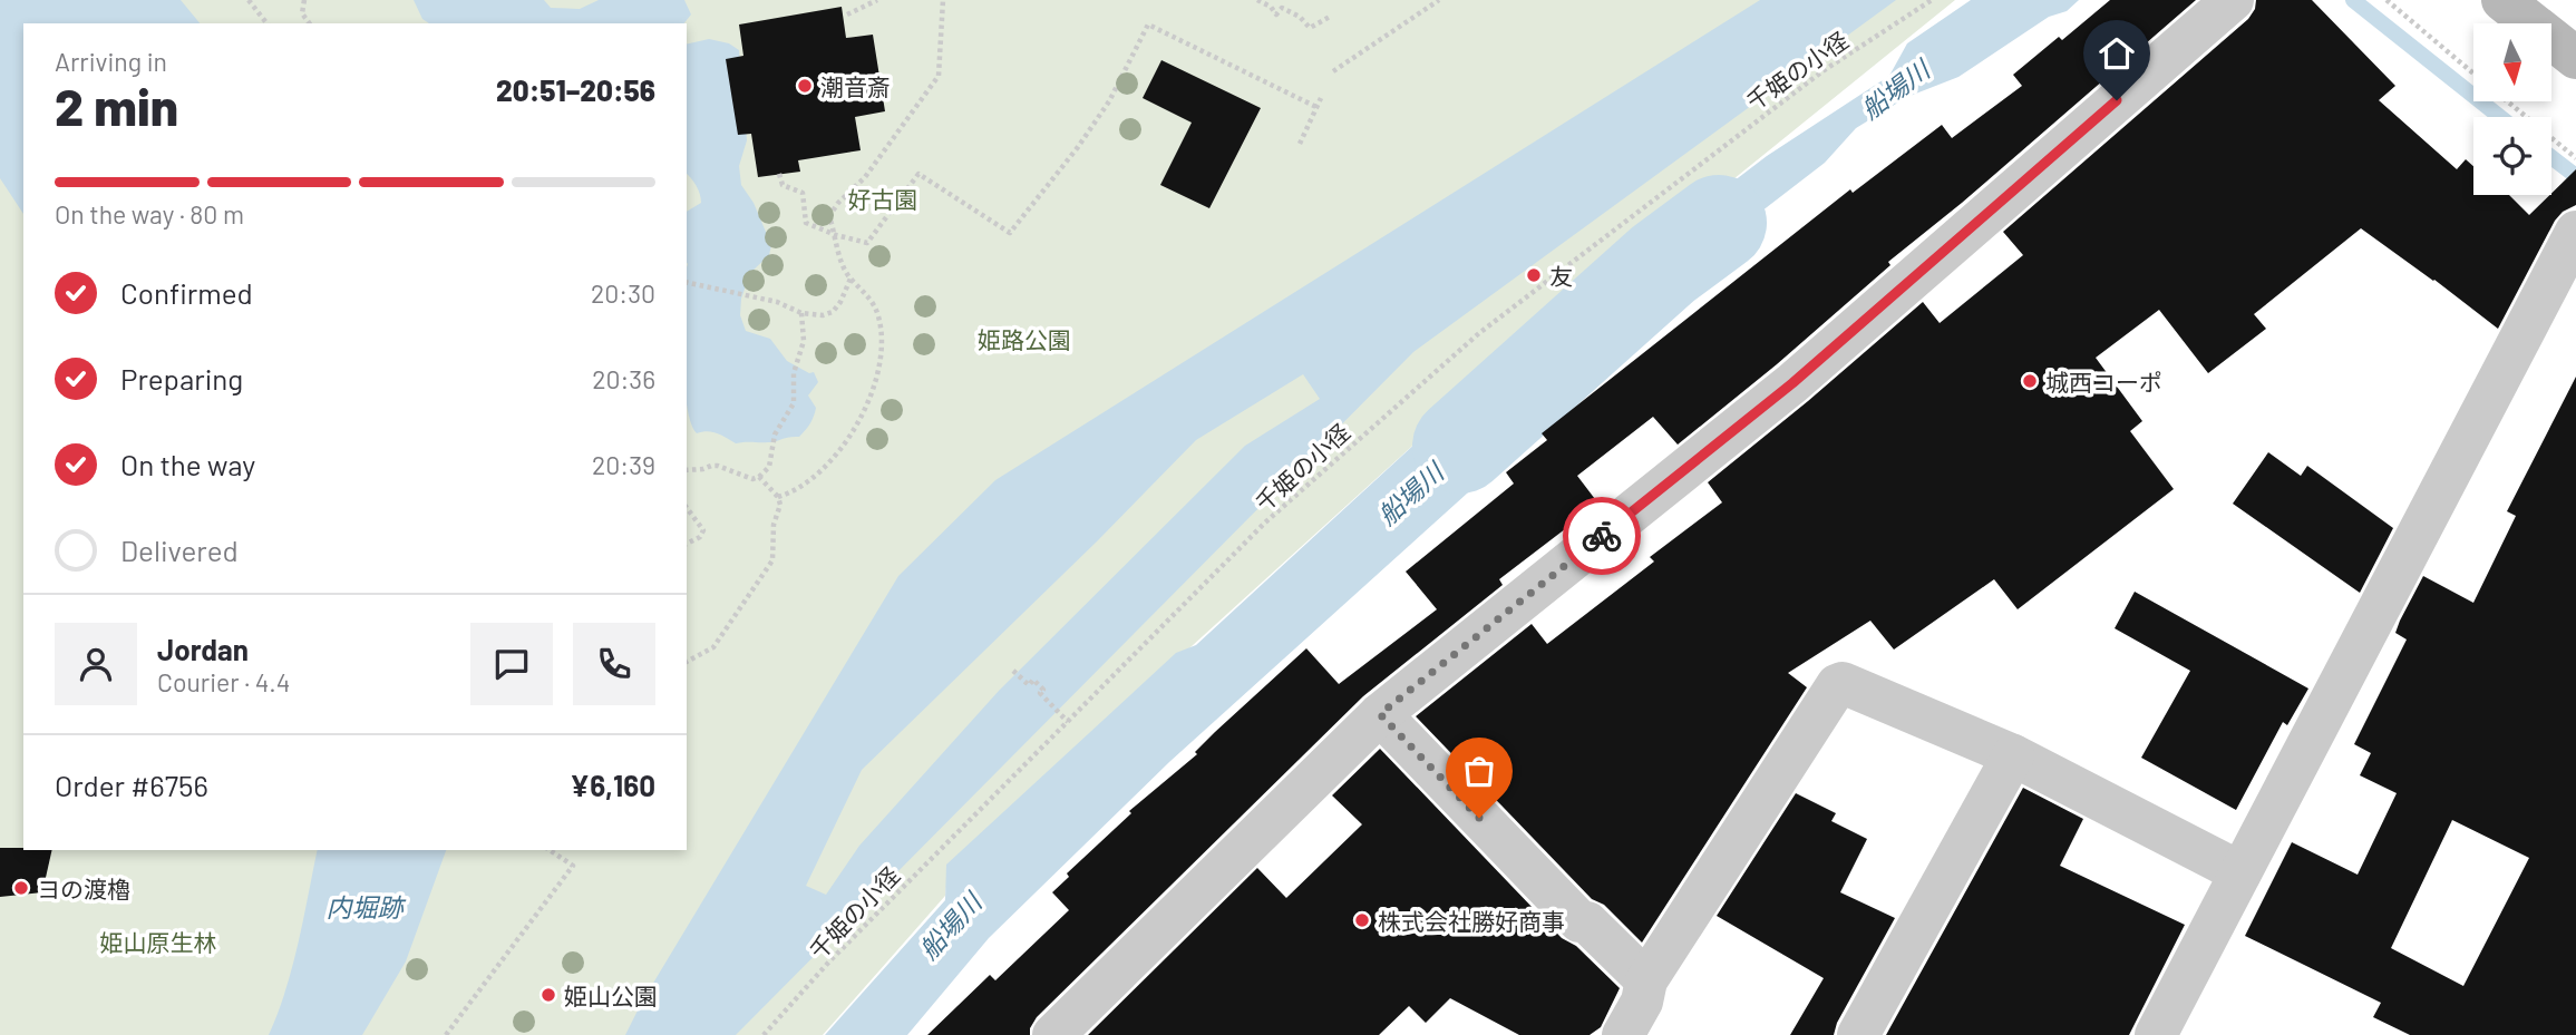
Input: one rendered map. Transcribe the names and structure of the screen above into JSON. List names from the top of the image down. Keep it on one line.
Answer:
{"streets":{"path":["千姫の小径"]},"water":["船場川","内堀跡"],"parks":["好古園","姫路公園","姫山原生林"],"places":["潮音斎","友","城西コーポ","ヨの渡櫓","株式会社勝好商事","姫山公園"],"north":"bottom","page":{"heading":["2 min","Arriving in","20:51–20:56"],"panel":["Jordan","Courier · 4.4","Order #6756","¥6,160"],"bar":"On the way · 80 m","list":[["Confirmed","20:30"],["Preparing","20:36"],["On the way","20:39"],"Delivered"]}}
